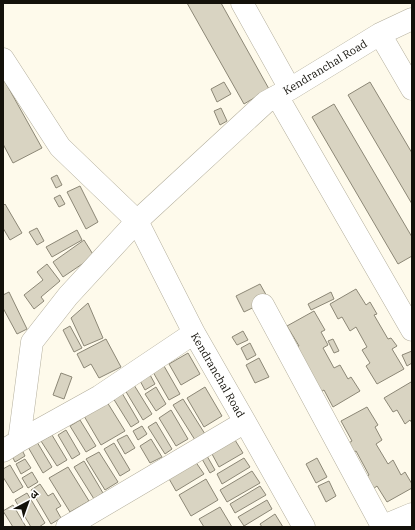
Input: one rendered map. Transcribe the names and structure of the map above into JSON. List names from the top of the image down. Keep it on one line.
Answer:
{"streets":{"street":["Kendranchal Road"]},"north":"top right"}
